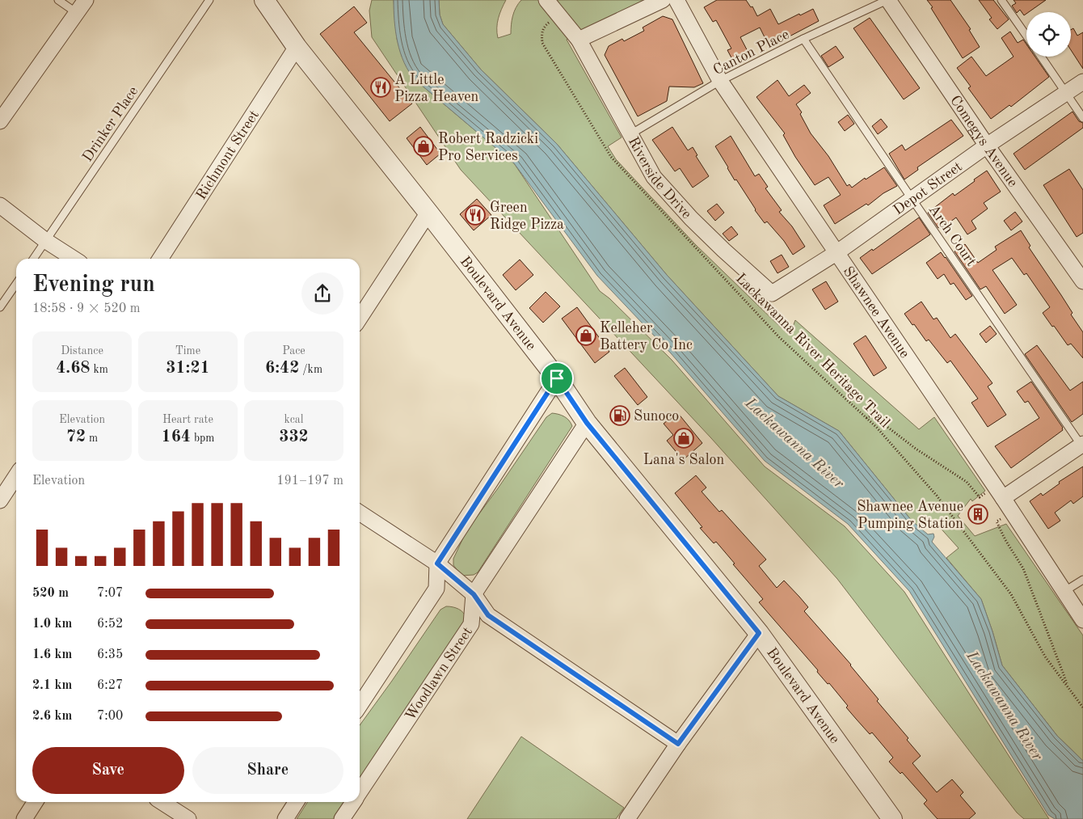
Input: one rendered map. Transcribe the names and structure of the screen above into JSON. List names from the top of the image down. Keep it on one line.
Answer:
{"streets":{"street":["Comegys Avenue","Richmont Street","Riverside Drive","Depot Street","Boulevard Avenue","Shawnee Avenue","Woodlawn Street"],"lane":["Canton Place","Drinker Place","Arch Court"],"path":["Lackawanna River Heritage Trail"]},"crossings":[["Canton Place","Comegys Avenue"],["Canton Place","Riverside Drive"],["Canton Place","Arch Court"],["Canton Place","Shawnee Avenue"],["Comegys Avenue","Depot Street"],["Richmont Street","Boulevard Avenue"],["Riverside Drive","Depot Street"],["Riverside Drive","Lackawanna River Heritage Trail"],["Depot Street","Arch Court"],["Depot Street","Shawnee Avenue"],["Boulevard Avenue","Woodlawn Street"]],"water":["Lackawanna River"],"places":{"restaurant":["A Little Pizza Heaven","Green Ridge Pizza"],"shop":["Robert Radzicki Pro Services","Kelleher Battery Co Inc","Lana's Salon"],"fuel station":["Sunoco"],"building":["Shawnee Avenue Pumping Station"]},"page":{"heading":["Evening run","18:58 · 9 × 520 m"],"stats":[["Distance","4.68 km"],["Time","31:21"],["Pace","6:42 /km"],["Elevation","72 m"],["Heart rate","164 bpm"],["kcal","332"]],"chart":["Elevation","191–197 m"],"list":[{"name":"520 m","note":"7:07"},{"name":"1.0 km","note":"6:52"},{"name":"1.6 km","note":"6:35"},{"name":"2.1 km","note":"6:27"},{"name":"2.6 km","note":"7:00"}],"buttons":["Save","Share"]}}
